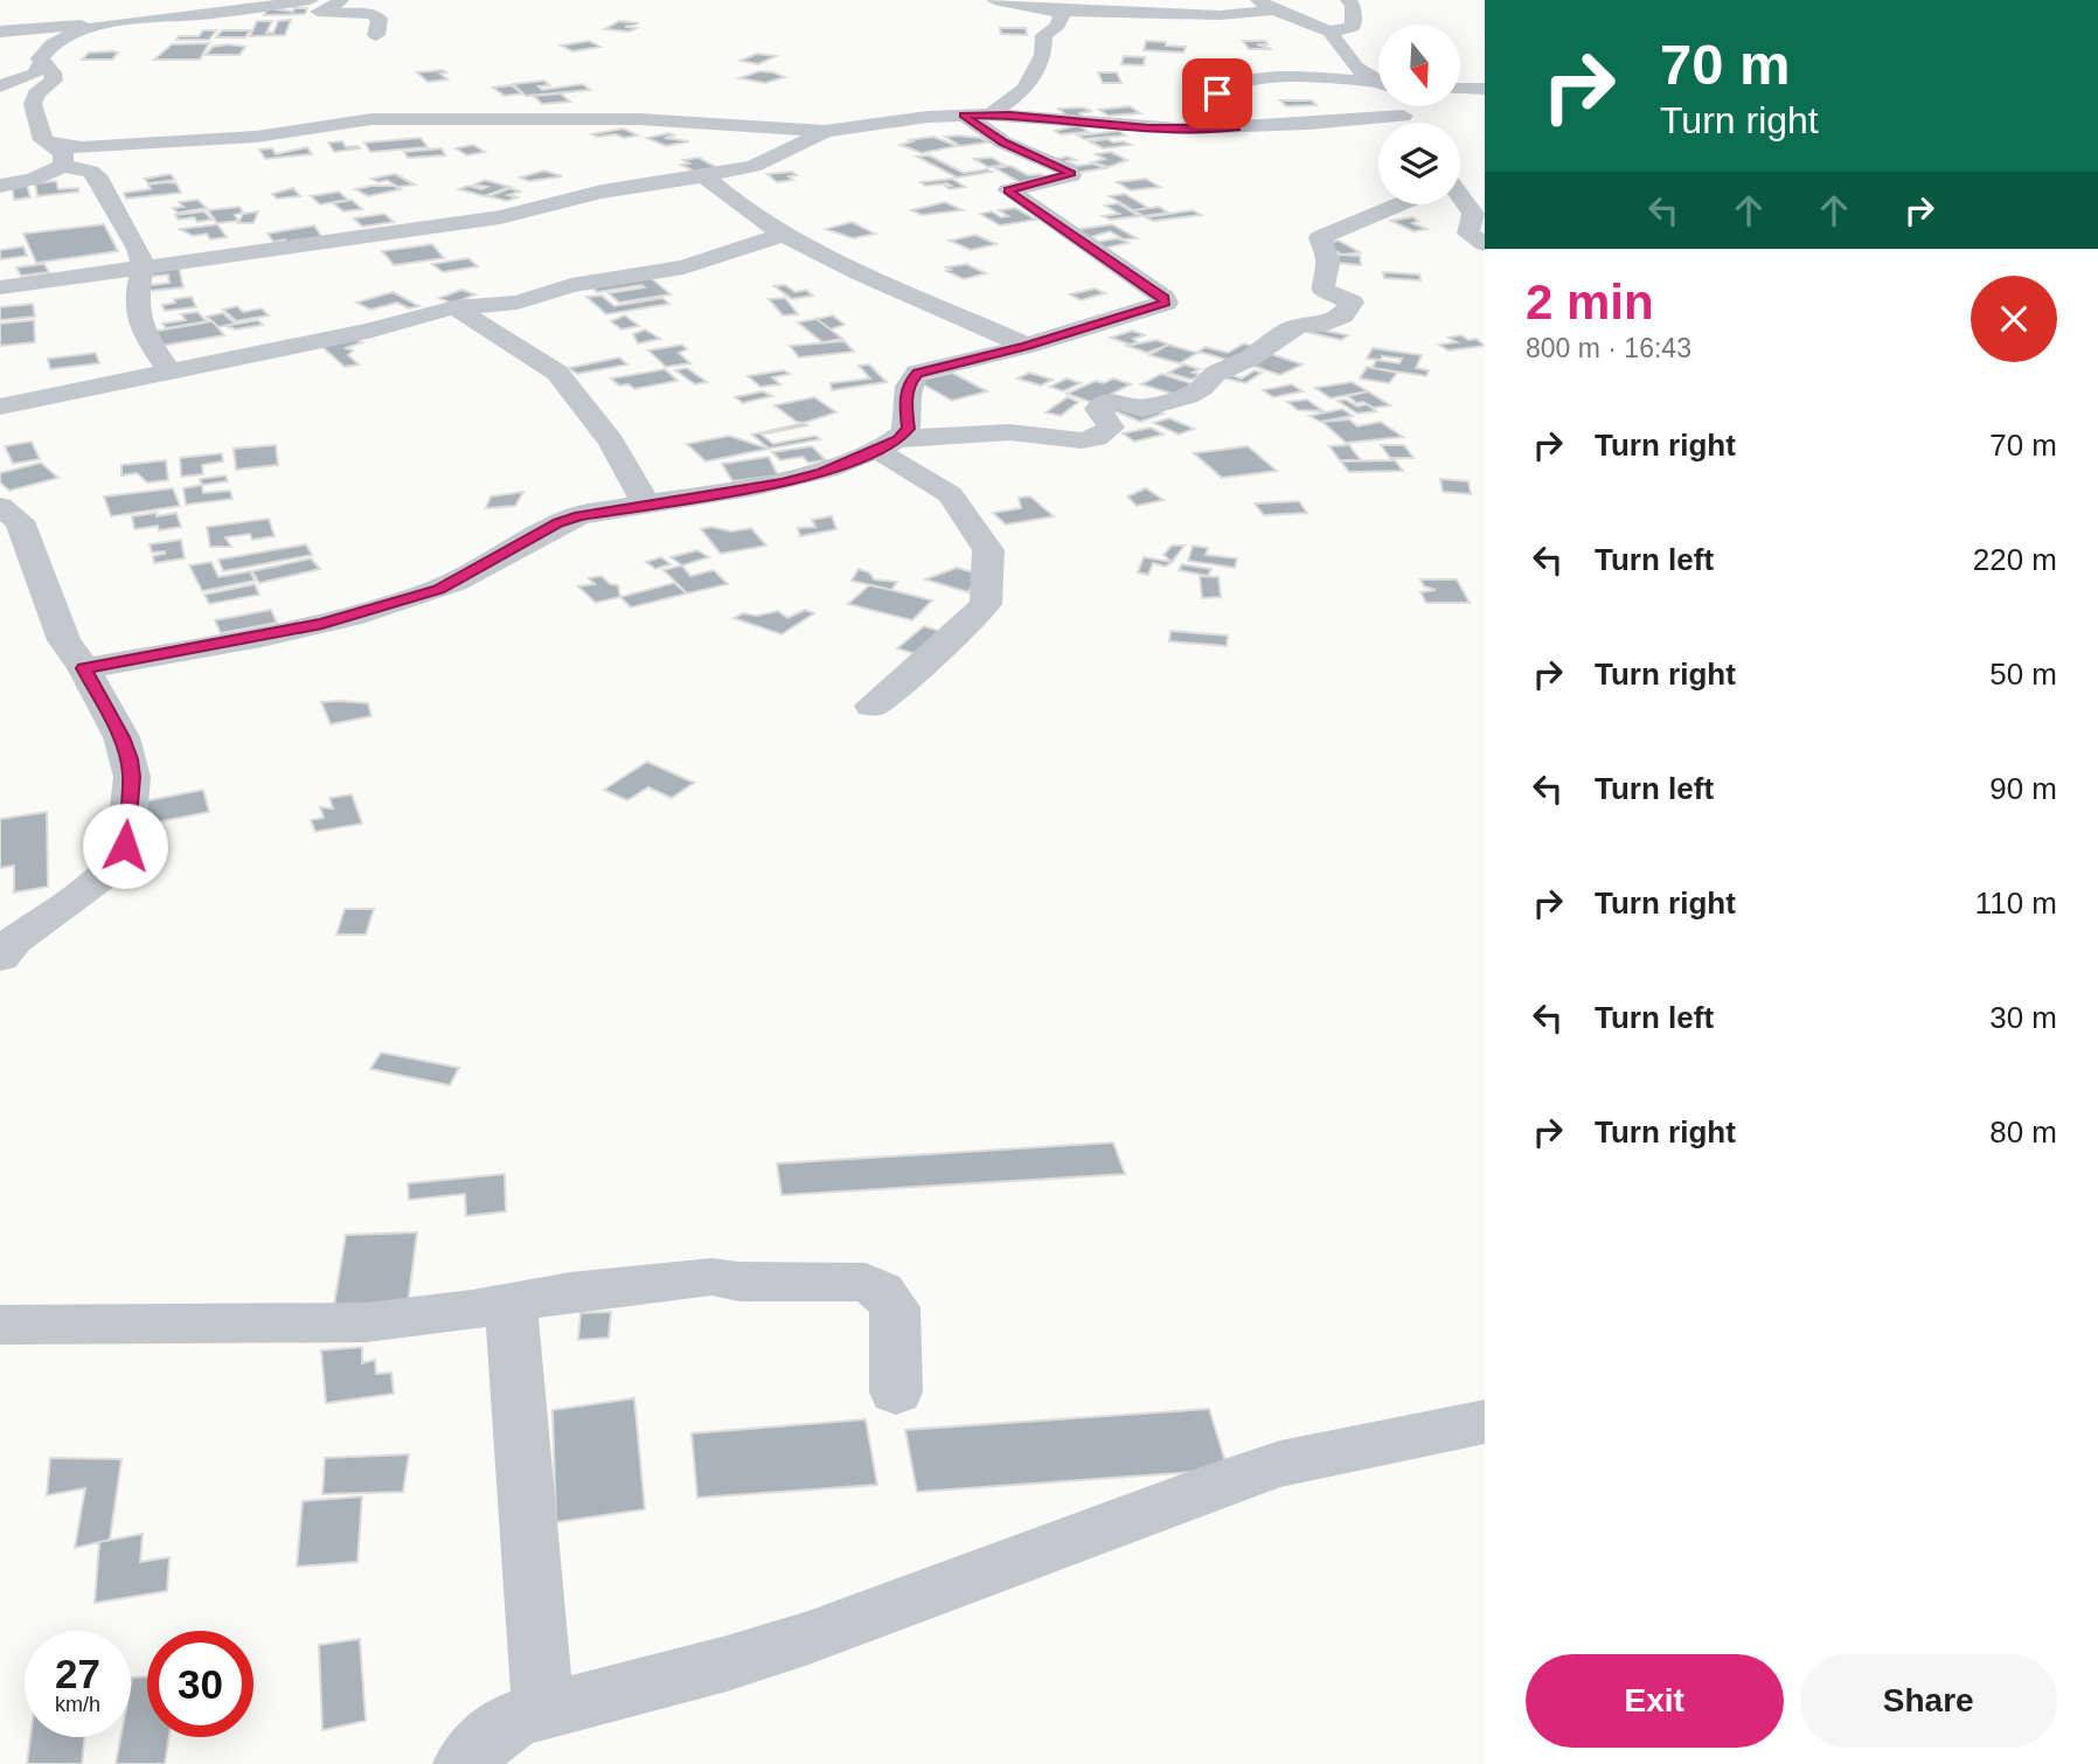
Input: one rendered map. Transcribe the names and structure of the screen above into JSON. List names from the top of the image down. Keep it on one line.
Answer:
{"north":"bottom","page":{"turn":["70 m","Turn right"],"heading":["2 min","800 m · 16:43"],"list":[{"name":"Turn right","value":"70 m"},{"name":"Turn left","value":"220 m"},{"name":"Turn right","value":"50 m"},{"name":"Turn left","value":"90 m"},{"name":"Turn right","value":"110 m"},{"name":"Turn left","value":"30 m"},{"name":"Turn right","value":"80 m"}],"speed":"27 km/h","limit":"30","buttons":["Exit","Share"]}}
